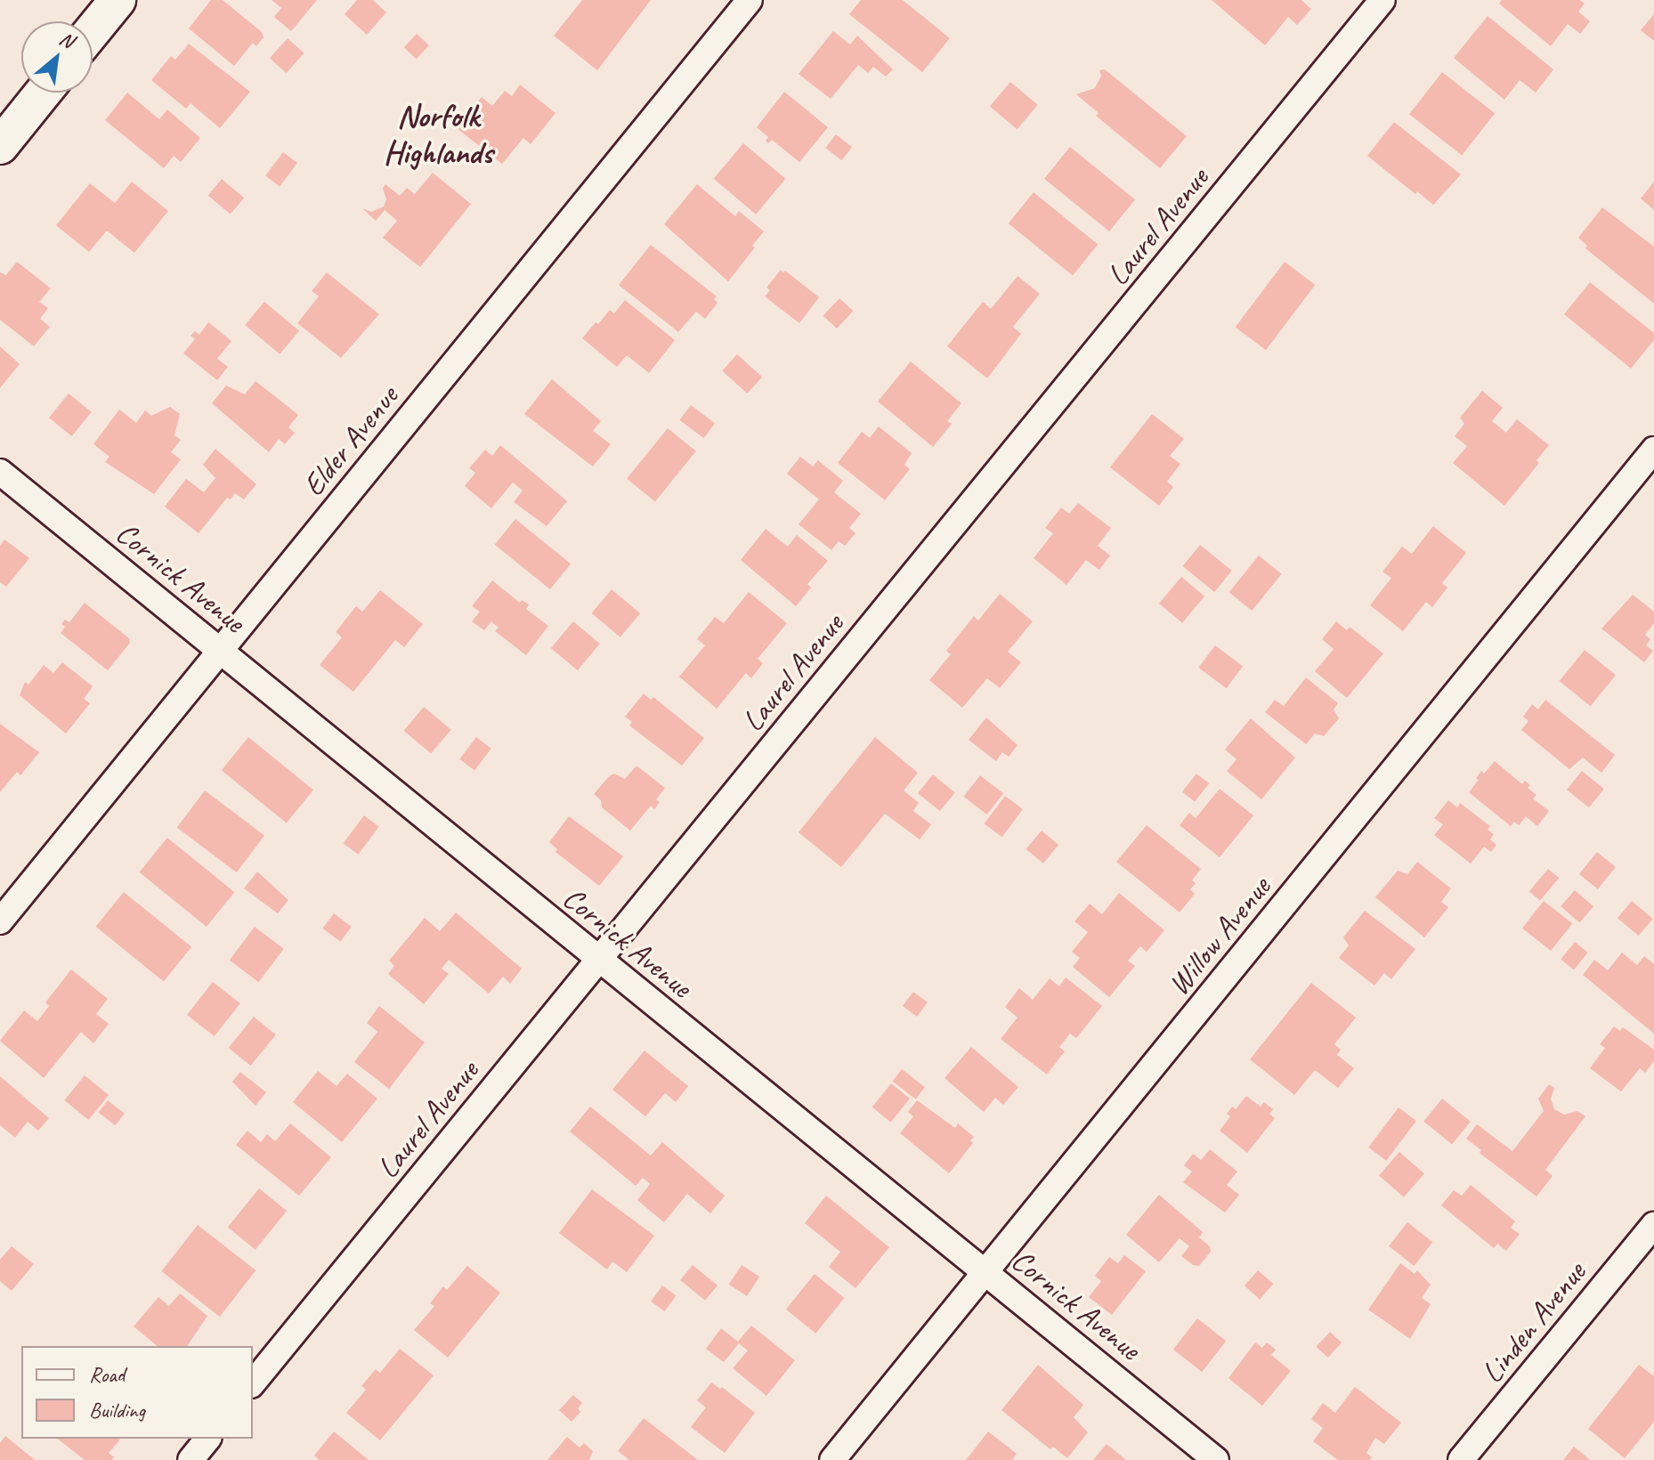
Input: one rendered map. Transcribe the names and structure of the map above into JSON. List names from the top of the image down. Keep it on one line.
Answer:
{"streets":{"street":["Laurel Avenue","Elder Avenue","Cornick Avenue","Willow Avenue","Linden Avenue"]},"crossings":[["Laurel Avenue","Cornick Avenue"],["Elder Avenue","Cornick Avenue"],["Cornick Avenue","Willow Avenue"]],"districts":["Norfolk Highlands"],"legend":["Road","Building"],"north":"top right"}
